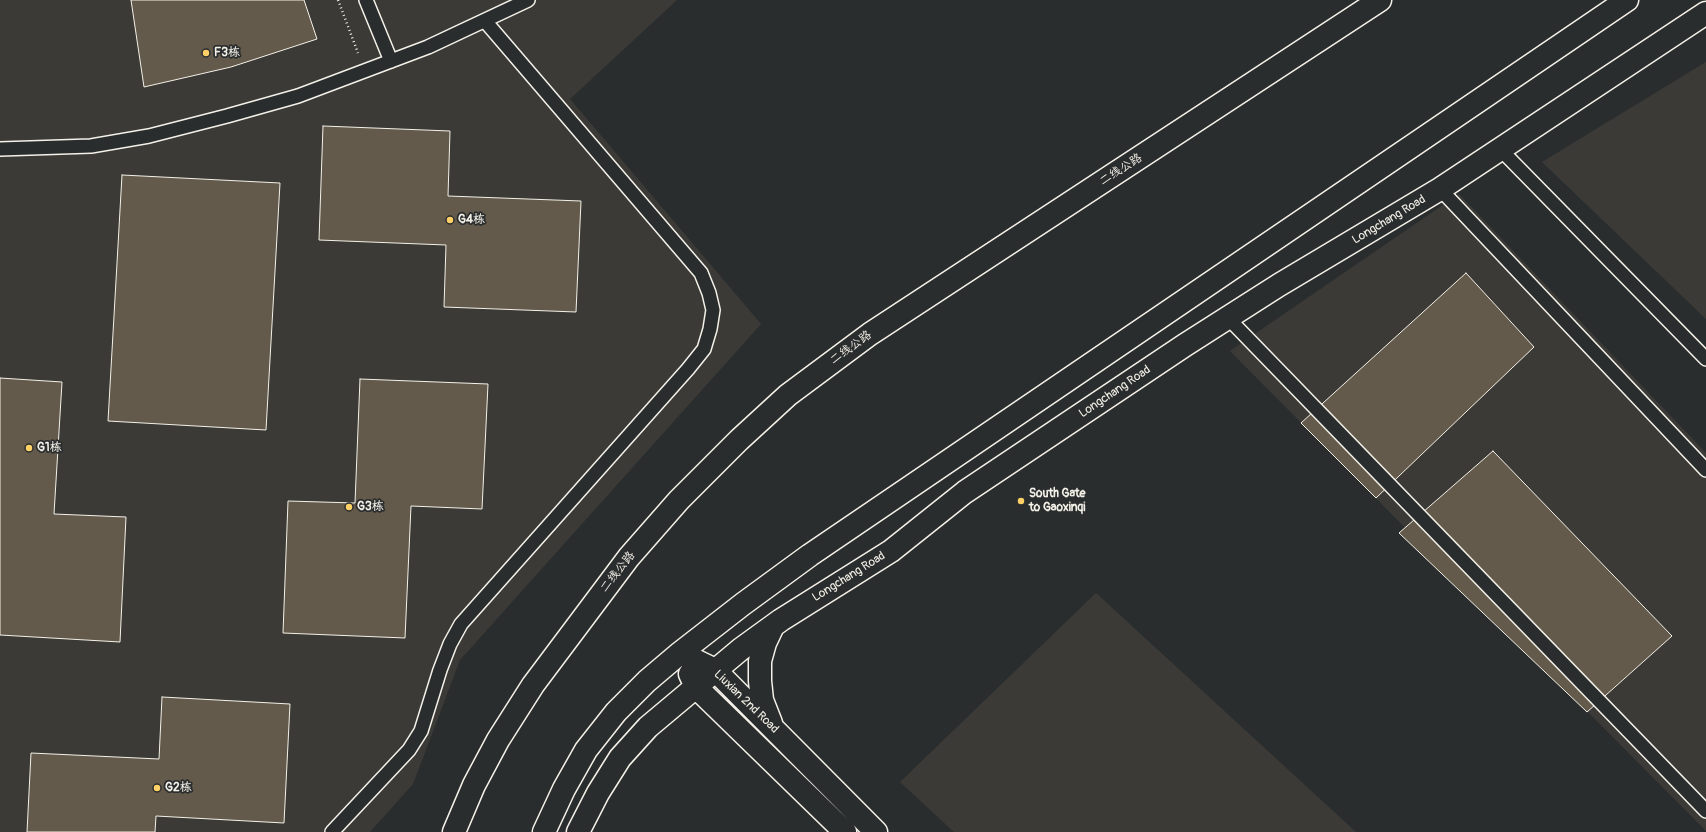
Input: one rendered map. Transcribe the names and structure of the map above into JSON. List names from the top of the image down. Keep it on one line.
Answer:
{"streets":{"street":["二线公路","Longchang Road","Liuxian 2nd Road"]},"crossings":[["Longchang Road","Liuxian 2nd Road"]],"places":["F3栋","G4栋","G1栋","South Gate to Gaoxinqi","G3栋","G2栋"]}
